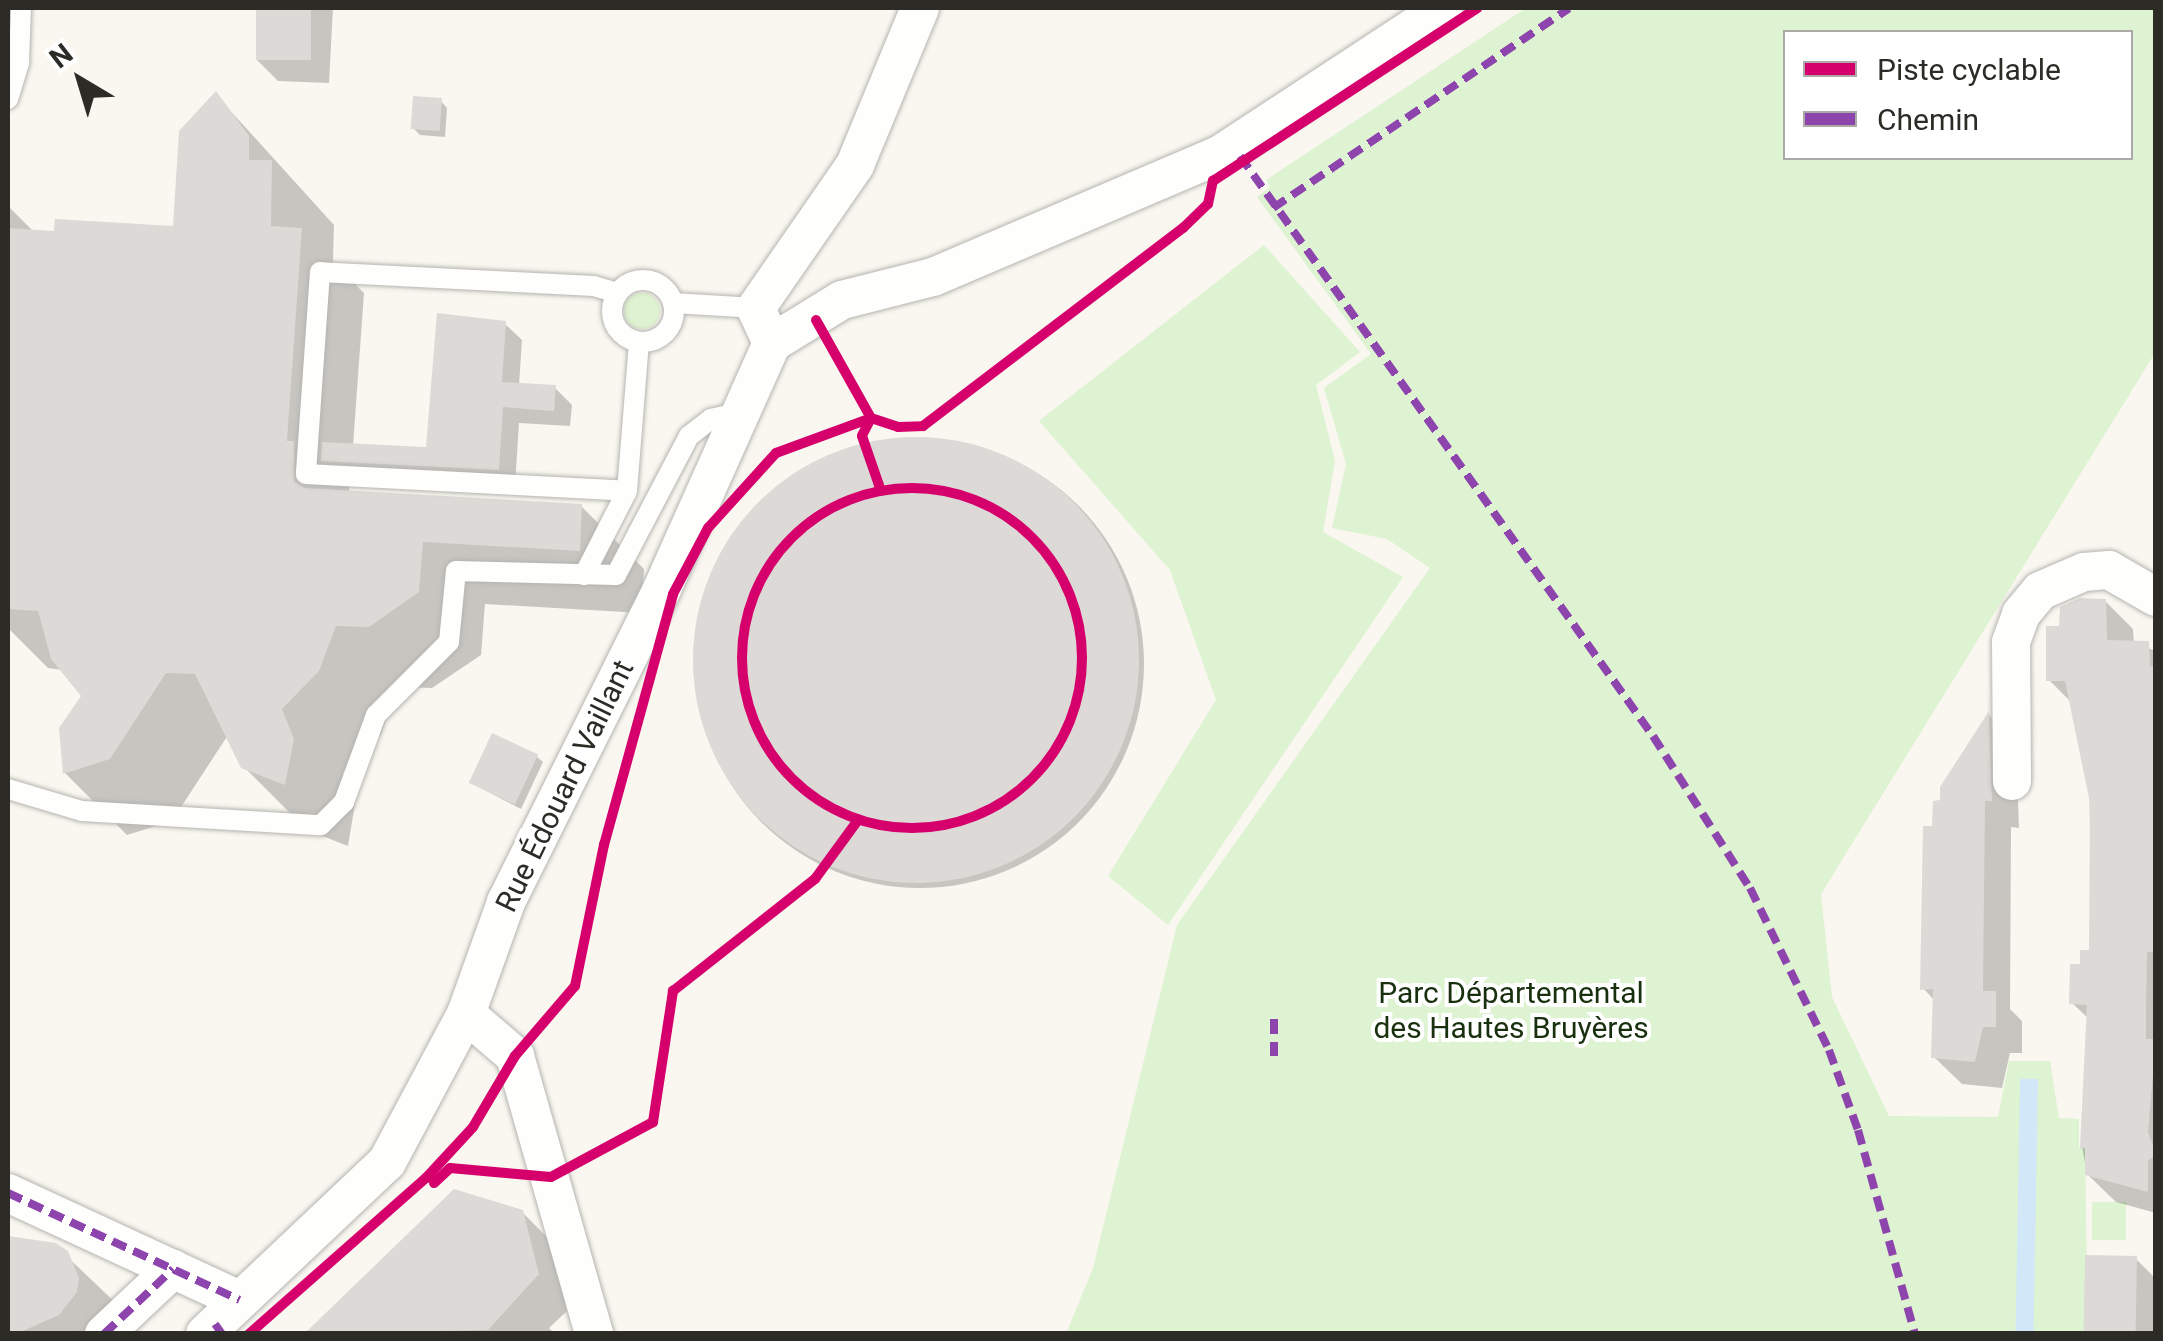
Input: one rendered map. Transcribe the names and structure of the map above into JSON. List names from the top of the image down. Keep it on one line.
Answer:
{"streets":{"street":["Rue Édouard Vaillant"]},"parks":["Parc Départemental des Hautes Bruyères"],"legend":["Piste cyclable","Chemin"],"north":"top left"}
